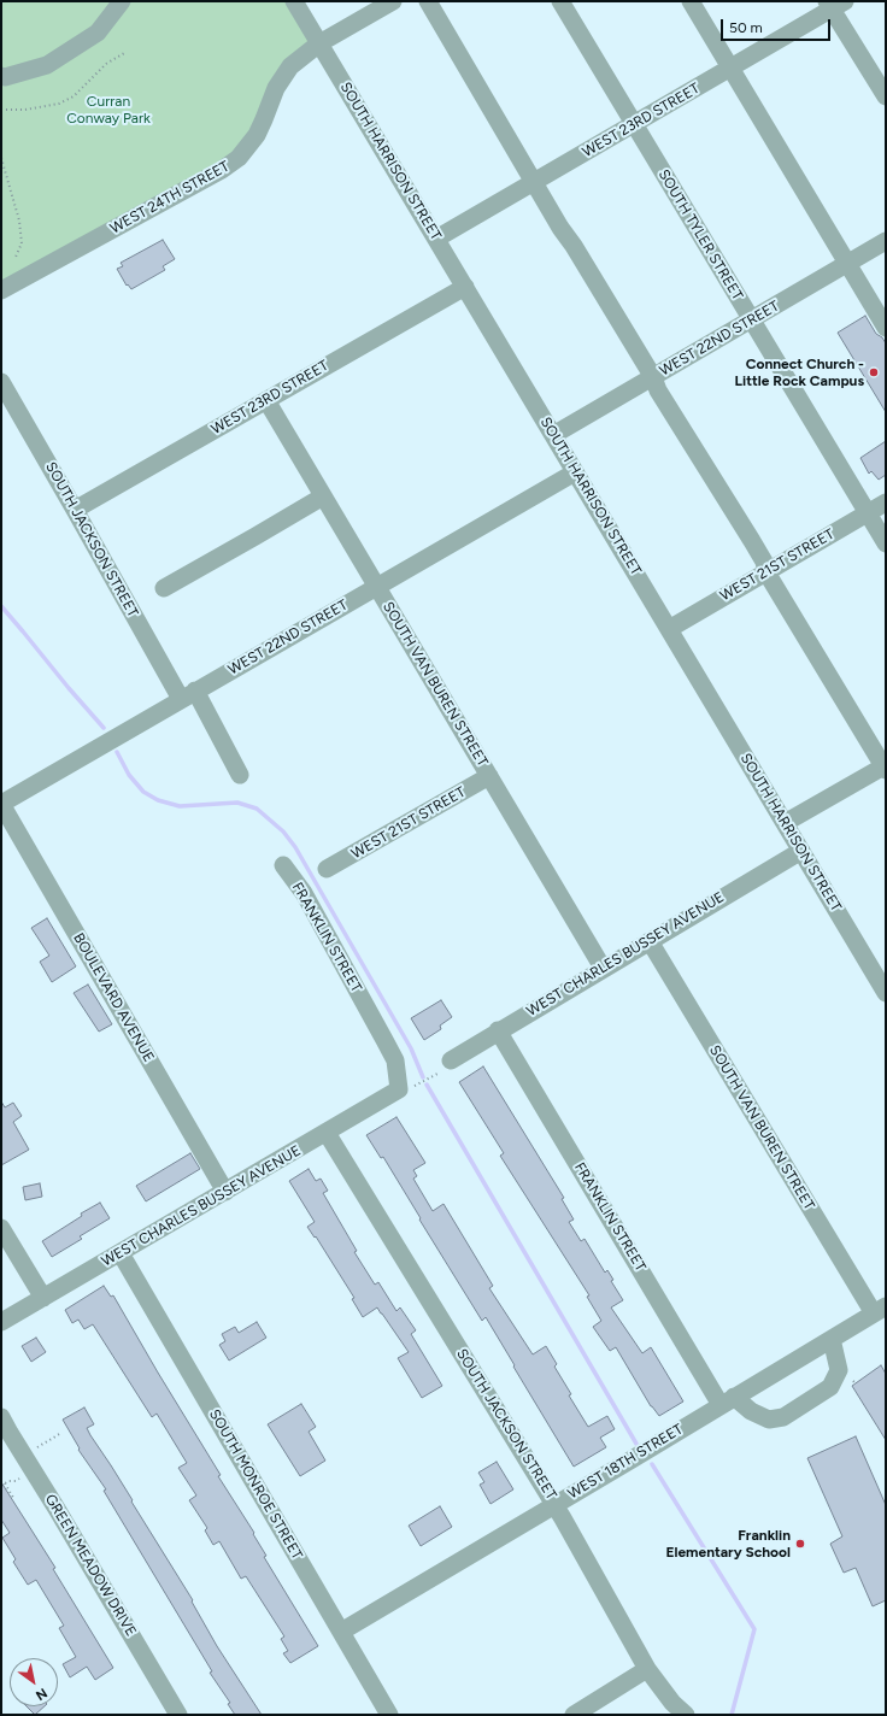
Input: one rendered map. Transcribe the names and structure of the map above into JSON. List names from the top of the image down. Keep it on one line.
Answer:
{"streets":{"street":["WEST 23RD STREET","SOUTH HARRISON STREET","WEST 24TH STREET","SOUTH TYLER STREET","WEST 22ND STREET","SOUTH JACKSON STREET","WEST 21ST STREET","SOUTH VAN BUREN STREET","FRANKLIN STREET","WEST CHARLES BUSSEY AVENUE","BOULEVARD AVENUE","WEST 18TH STREET","SOUTH MONROE STREET","GREEN MEADOW DRIVE"]},"crossings":[["WEST 23RD STREET","SOUTH HARRISON STREET"],["WEST 23RD STREET","SOUTH TYLER STREET"],["WEST 23RD STREET","SOUTH JACKSON STREET"],["WEST 23RD STREET","SOUTH VAN BUREN STREET"],["SOUTH HARRISON STREET","WEST 24TH STREET"],["SOUTH HARRISON STREET","WEST 22ND STREET"],["SOUTH HARRISON STREET","WEST 21ST STREET"],["SOUTH HARRISON STREET","WEST CHARLES BUSSEY AVENUE"],["SOUTH TYLER STREET","WEST 22ND STREET"],["SOUTH TYLER STREET","WEST 21ST STREET"],["WEST 22ND STREET","SOUTH JACKSON STREET"],["WEST 22ND STREET","SOUTH VAN BUREN STREET"],["WEST 22ND STREET","BOULEVARD AVENUE"],["SOUTH JACKSON STREET","WEST CHARLES BUSSEY AVENUE"],["SOUTH JACKSON STREET","WEST 18TH STREET"],["WEST 21ST STREET","SOUTH VAN BUREN STREET"],["SOUTH VAN BUREN STREET","WEST CHARLES BUSSEY AVENUE"],["SOUTH VAN BUREN STREET","WEST 18TH STREET"],["FRANKLIN STREET","WEST CHARLES BUSSEY AVENUE"],["FRANKLIN STREET","WEST 18TH STREET"],["WEST CHARLES BUSSEY AVENUE","BOULEVARD AVENUE"],["WEST CHARLES BUSSEY AVENUE","SOUTH MONROE STREET"],["WEST 18TH STREET","SOUTH MONROE STREET"]],"parks":["Curran Conway Park"],"places":["Connect Church - Little Rock Campus","Franklin Elementary School"],"scale_bar":"50 m","north":"bottom right"}
